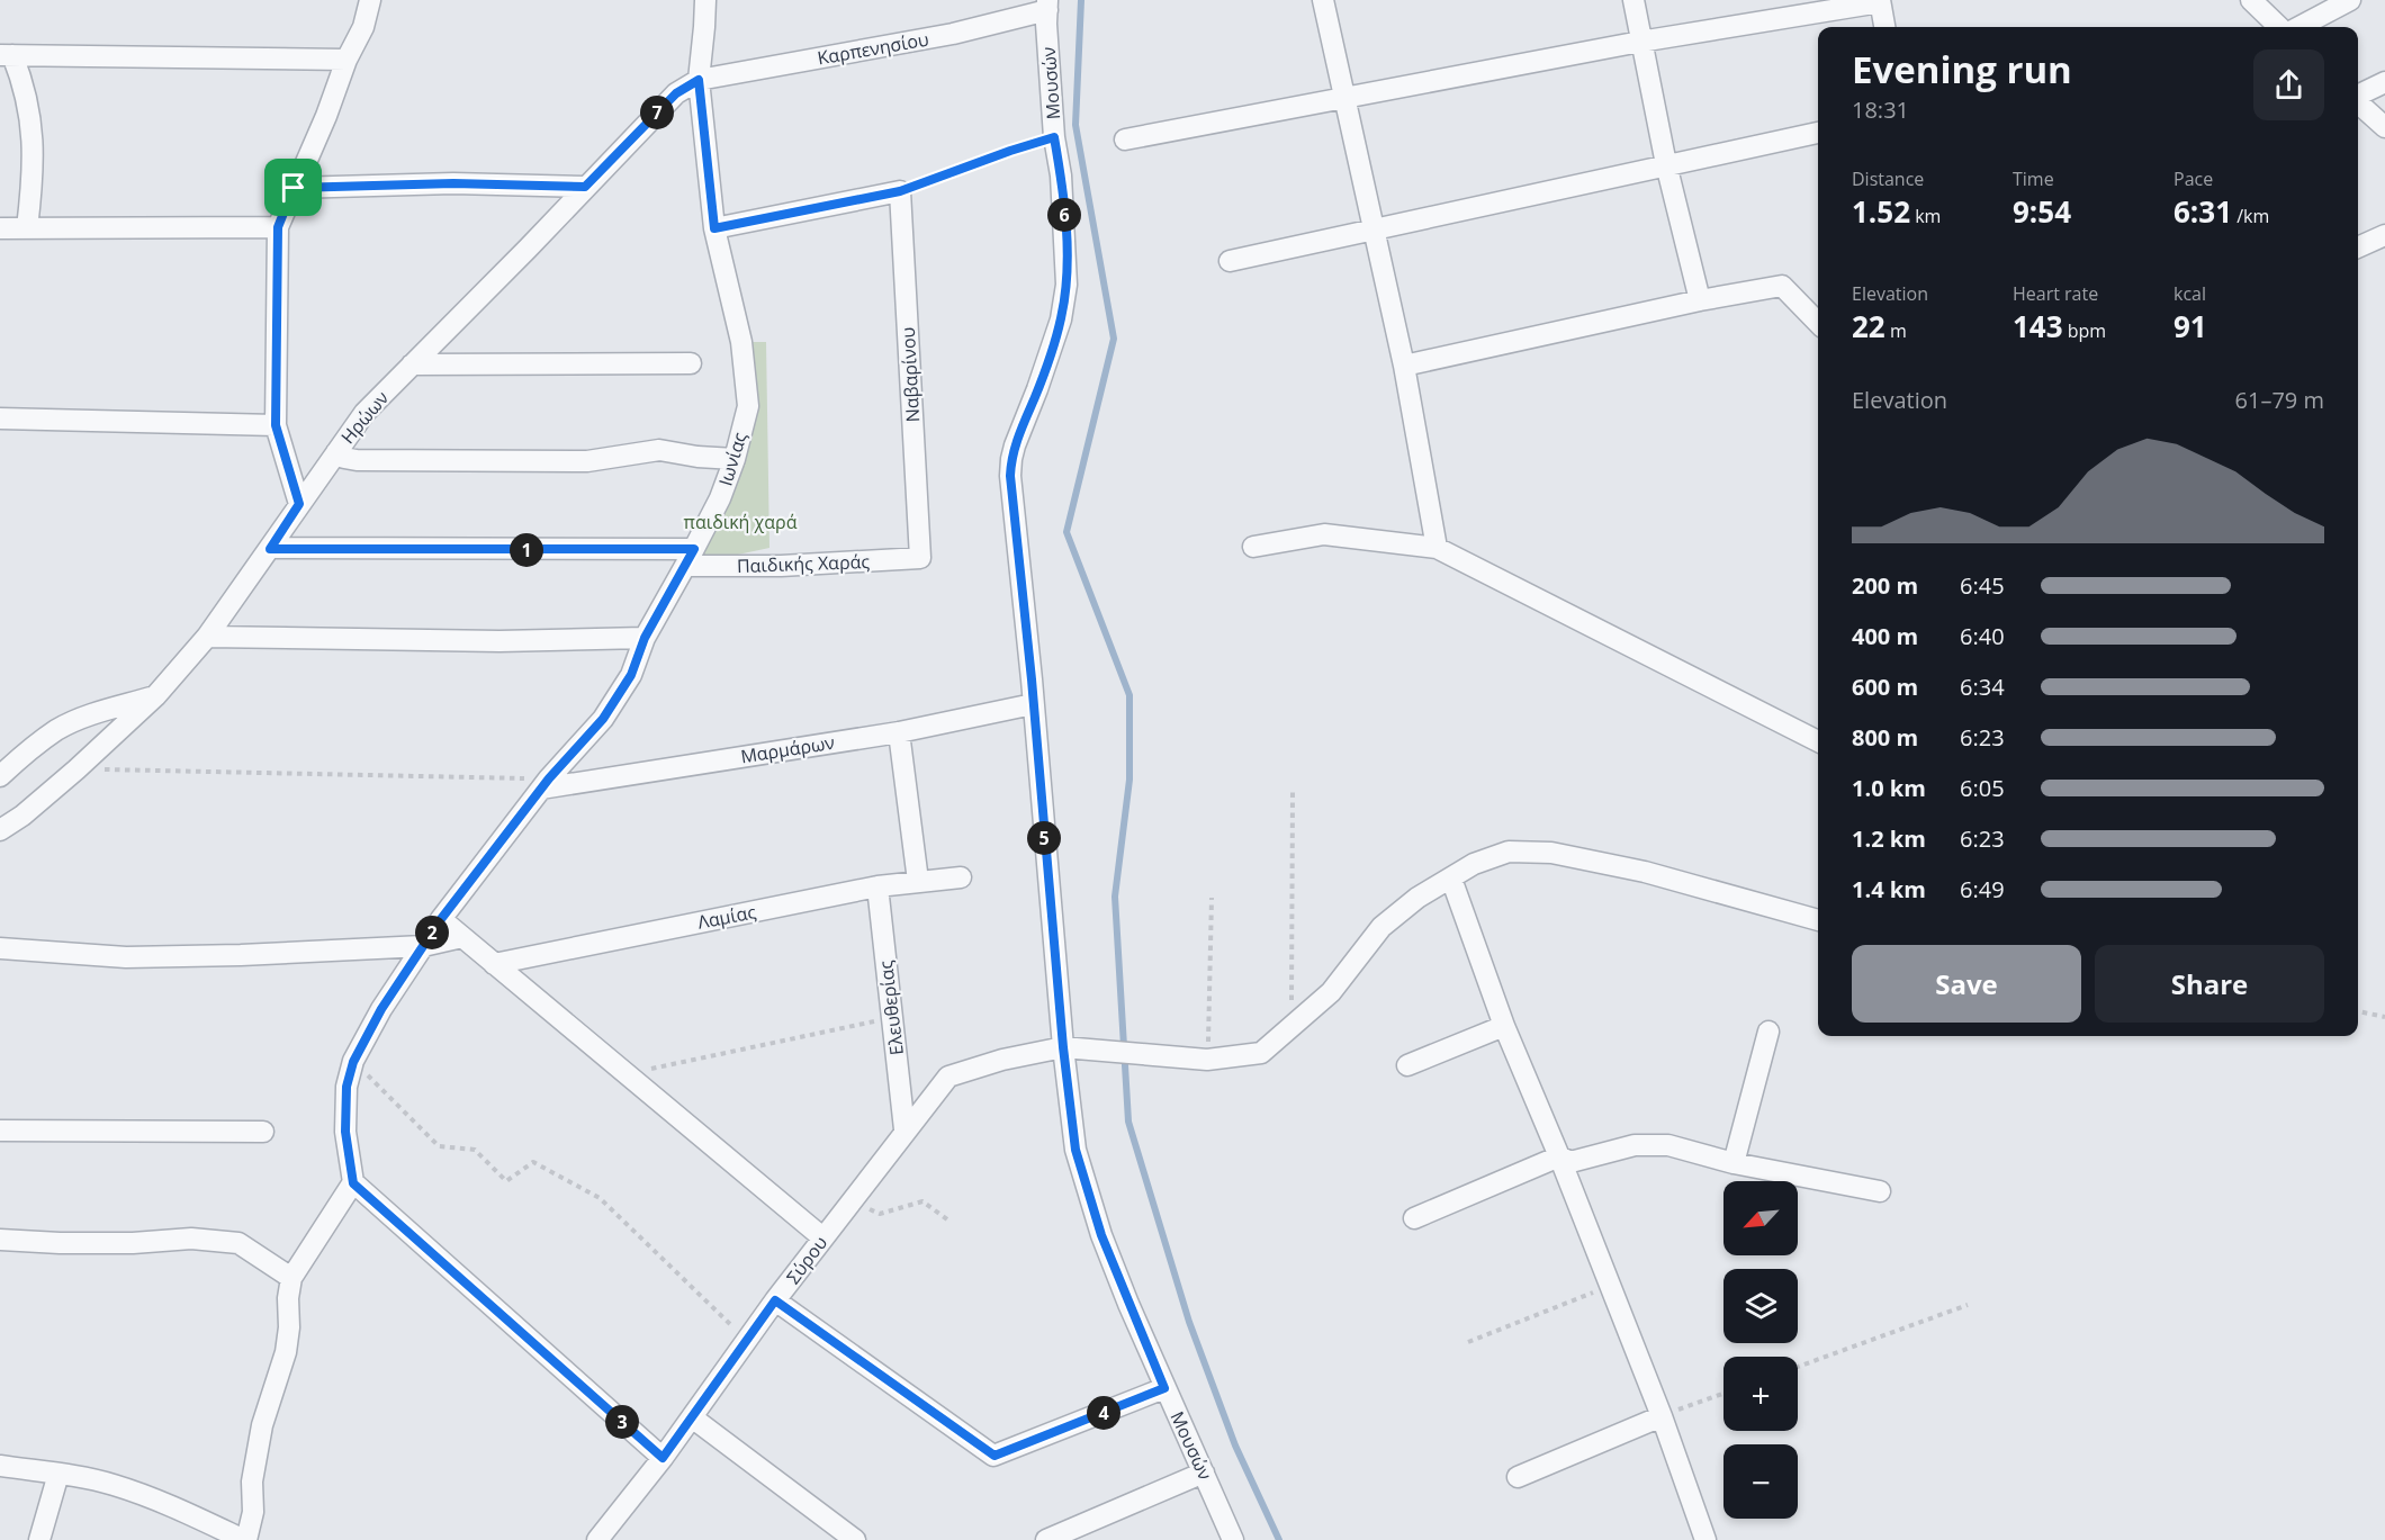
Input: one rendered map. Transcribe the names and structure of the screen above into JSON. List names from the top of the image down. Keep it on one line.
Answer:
{"streets":{"street":["Καρπενησίου","Μουσών","Ναβαρίνου","Ηρώων","Ιωνίας","Παιδικής Χαράς","Μαρμάρων","Λαμίας","Ελευθερίας","Σύρου"]},"crossings":[["Καρπενησίου","Μουσών"],["Καρπενησίου","Ηρώων"],["Καρπενησίου","Ιωνίας"],["Μουσών","Μαρμάρων"],["Μουσών","Σύρου"],["Ναβαρίνου","Παιδικής Χαράς"],["Ηρώων","Ιωνίας"],["Ηρώων","Παιδικής Χαράς"],["Ιωνίας","Παιδικής Χαράς"],["Ιωνίας","Μαρμάρων"],["Λαμίας","Ελευθερίας"],["Ελευθερίας","Σύρου"]],"parks":["παιδική χαρά"],"north":"bottom left","page":{"heading":["Evening run","18:31"],"pins":["7","6","1","5","2","4","3"],"stats":[["Distance","1.52 km"],["Time","9:54"],["Pace","6:31 /km"],["Elevation","22 m"],["Heart rate","143 bpm"],["kcal","91"]],"chart":["Elevation","61–79 m"],"list":[{"name":"200 m","note":"6:45"},{"name":"400 m","note":"6:40"},{"name":"600 m","note":"6:34"},{"name":"800 m","note":"6:23"},{"name":"1.0 km","note":"6:05"},{"name":"1.2 km","note":"6:23"},{"name":"1.4 km","note":"6:49"}],"buttons":["Save","Share"],"map_buttons":["+","−"]}}
